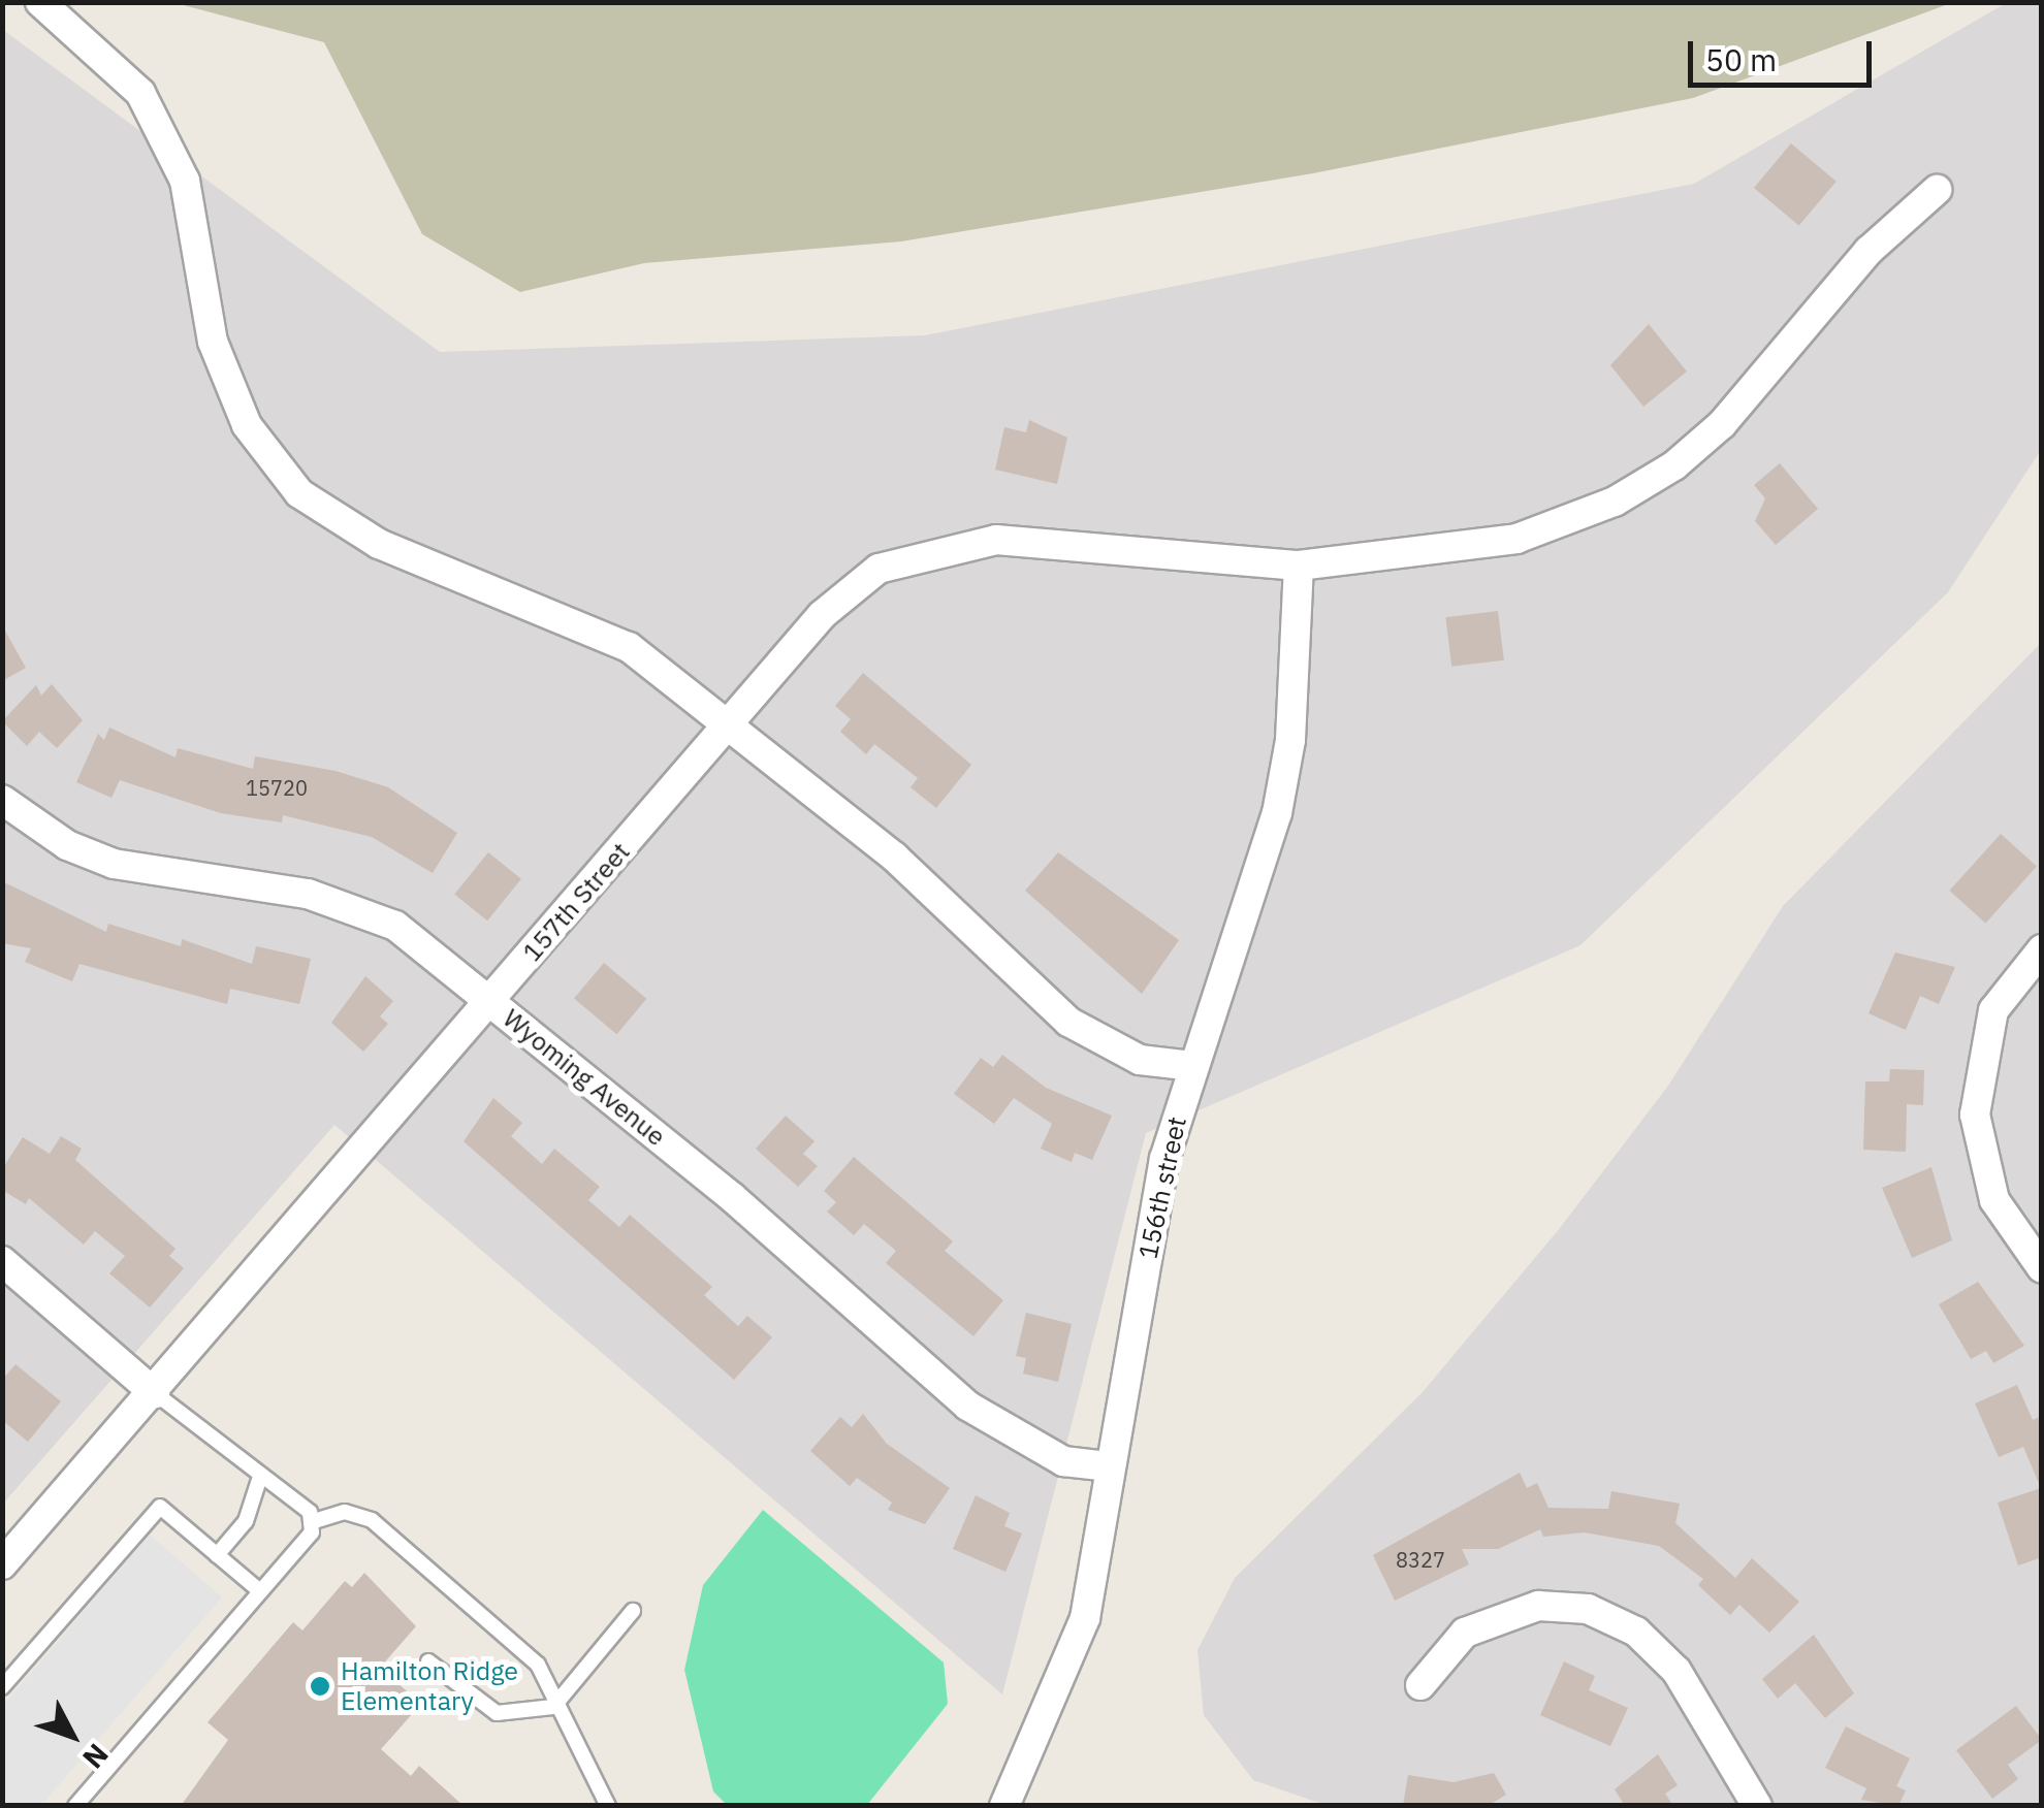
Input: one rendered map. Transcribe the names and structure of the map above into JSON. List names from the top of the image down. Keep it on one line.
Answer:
{"streets":{"street":["157th Street","Wyoming Avenue","156th street"]},"crossings":[["157th Street","Wyoming Avenue"],["157th Street","156th street"],["Wyoming Avenue","156th street"]],"places":["Hamilton Ridge Elementary"],"house_numbers":["15720","8327"],"scale_bar":"50 m","north":"bottom right"}
